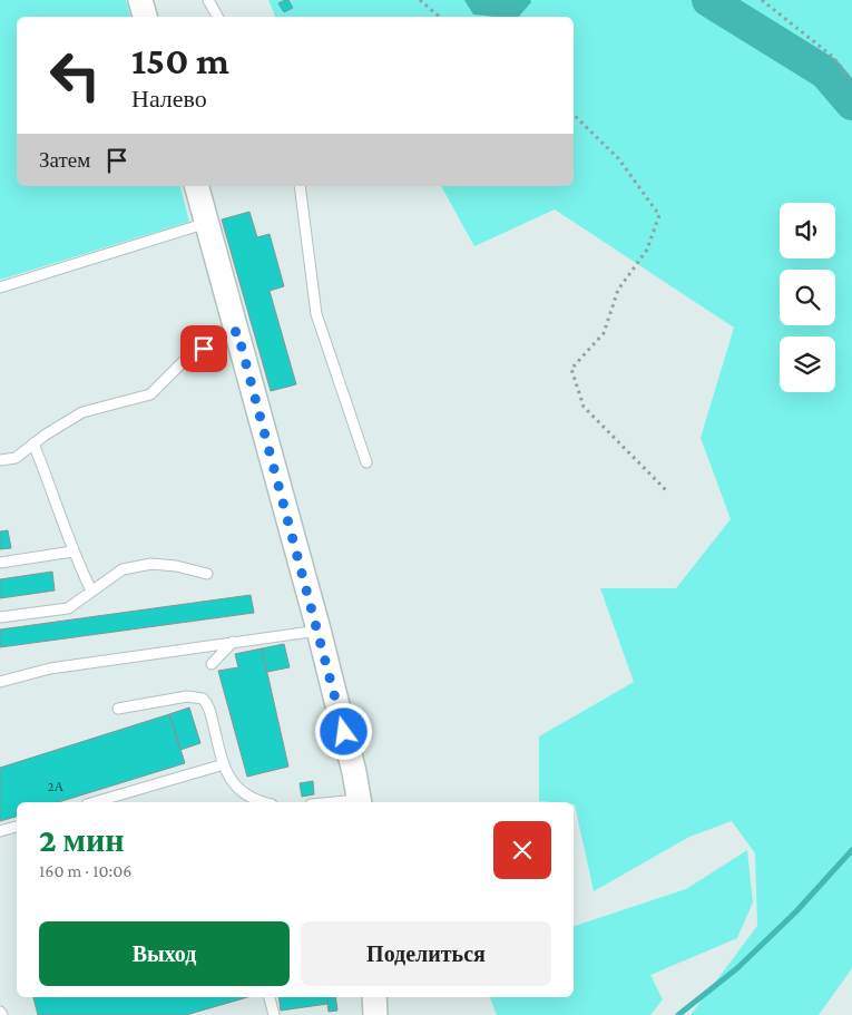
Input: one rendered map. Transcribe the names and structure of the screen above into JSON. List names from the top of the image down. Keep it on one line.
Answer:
{"house_numbers":["2А"],"page":{"turn":["150 m","Налево"],"then":"Затем","heading":["2 мин","160 m · 10:06"],"buttons":["Выход","Поделиться"]}}
